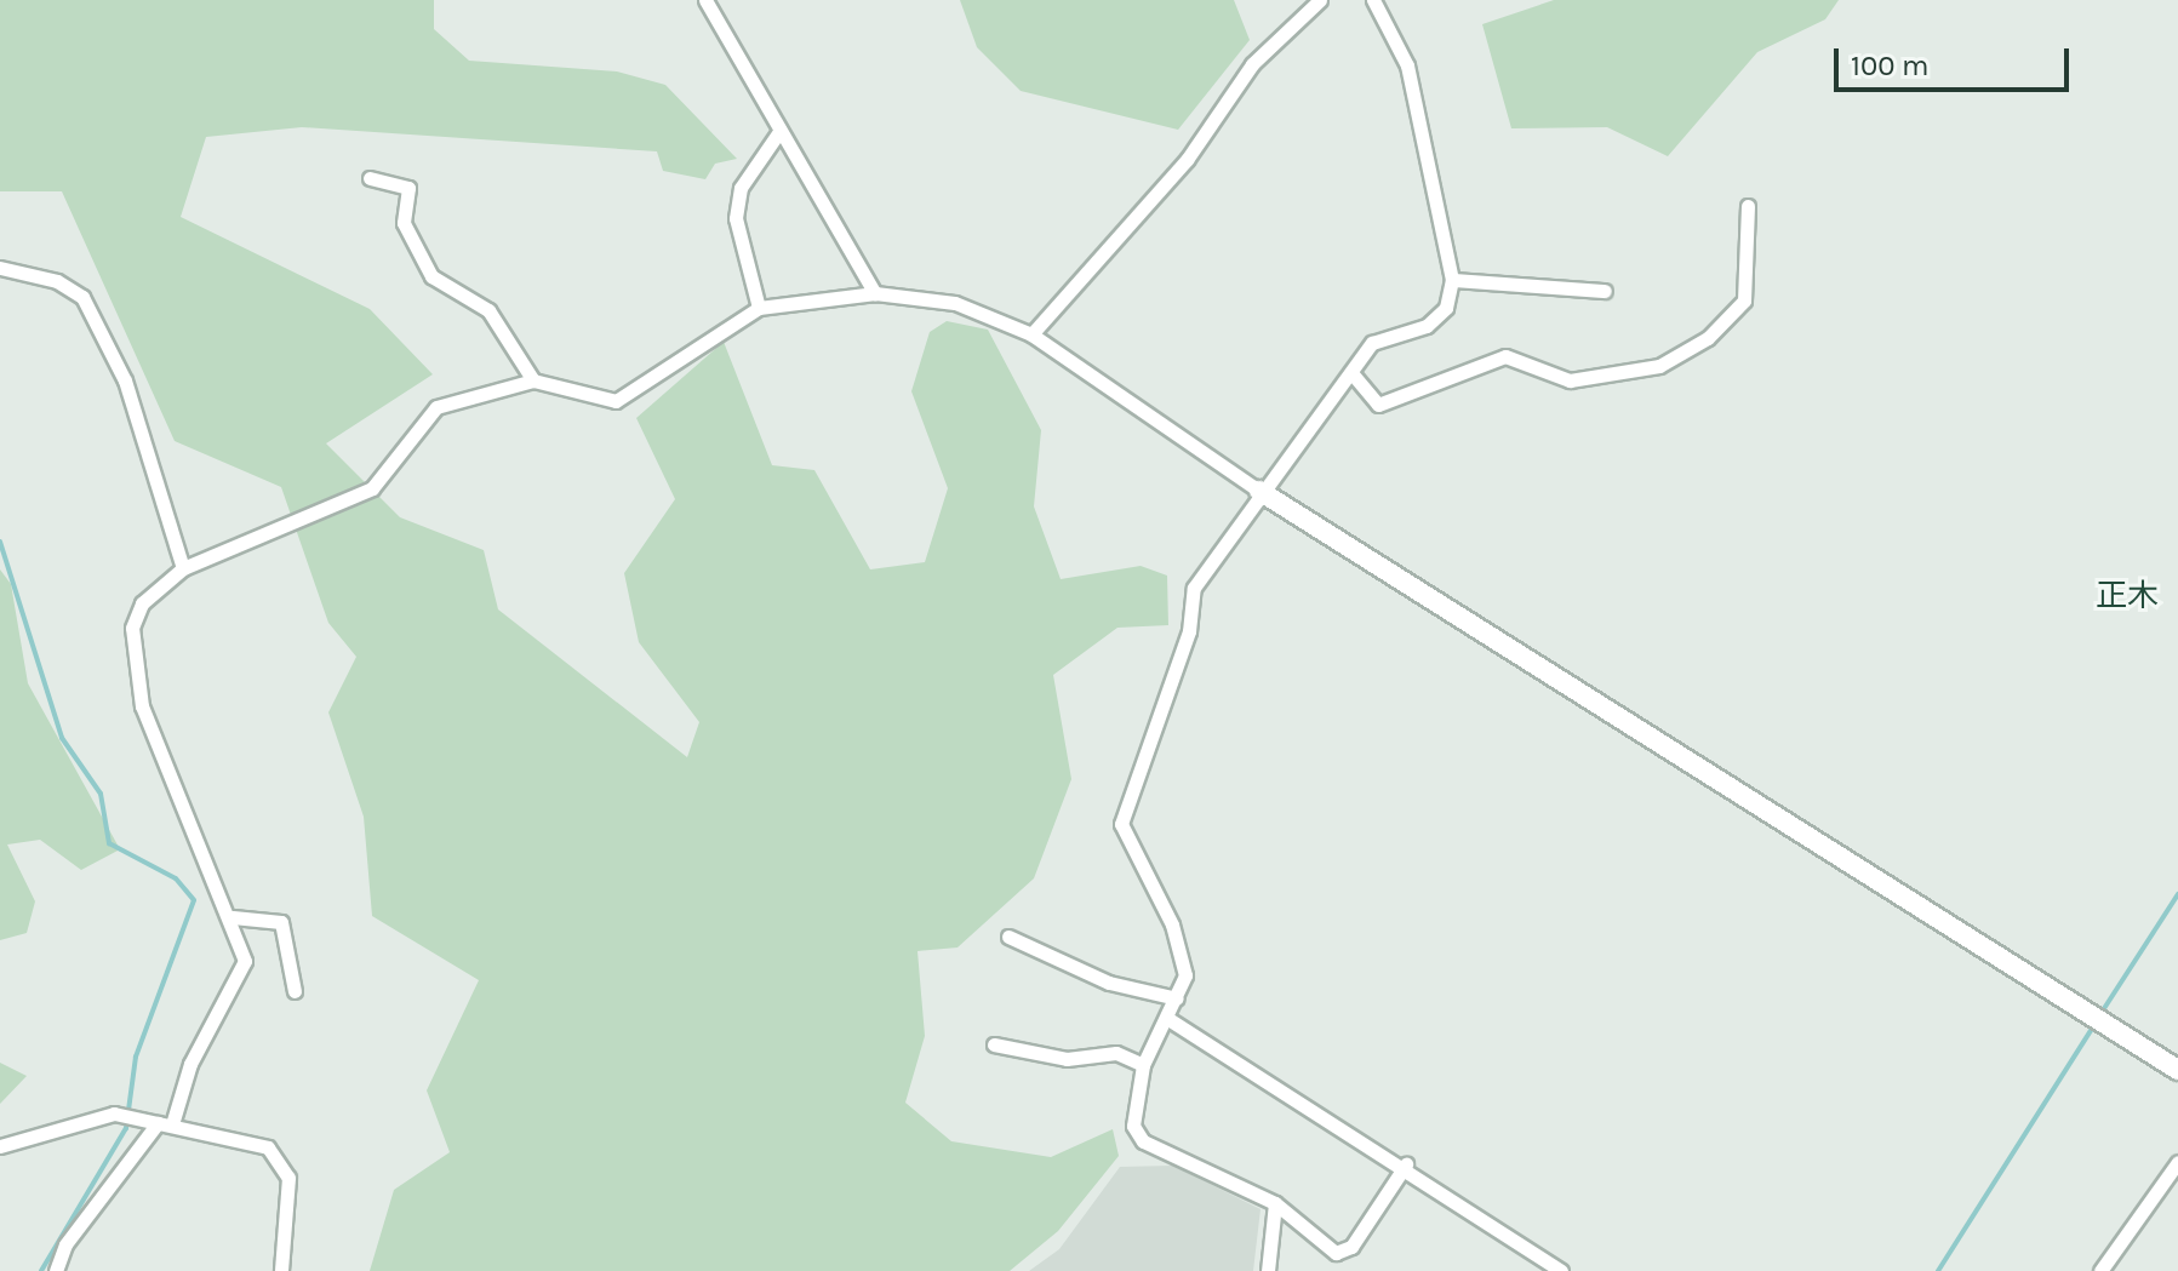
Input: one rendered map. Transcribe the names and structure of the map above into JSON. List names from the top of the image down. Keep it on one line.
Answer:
{"districts":["正木"],"scale_bar":"100 m"}
